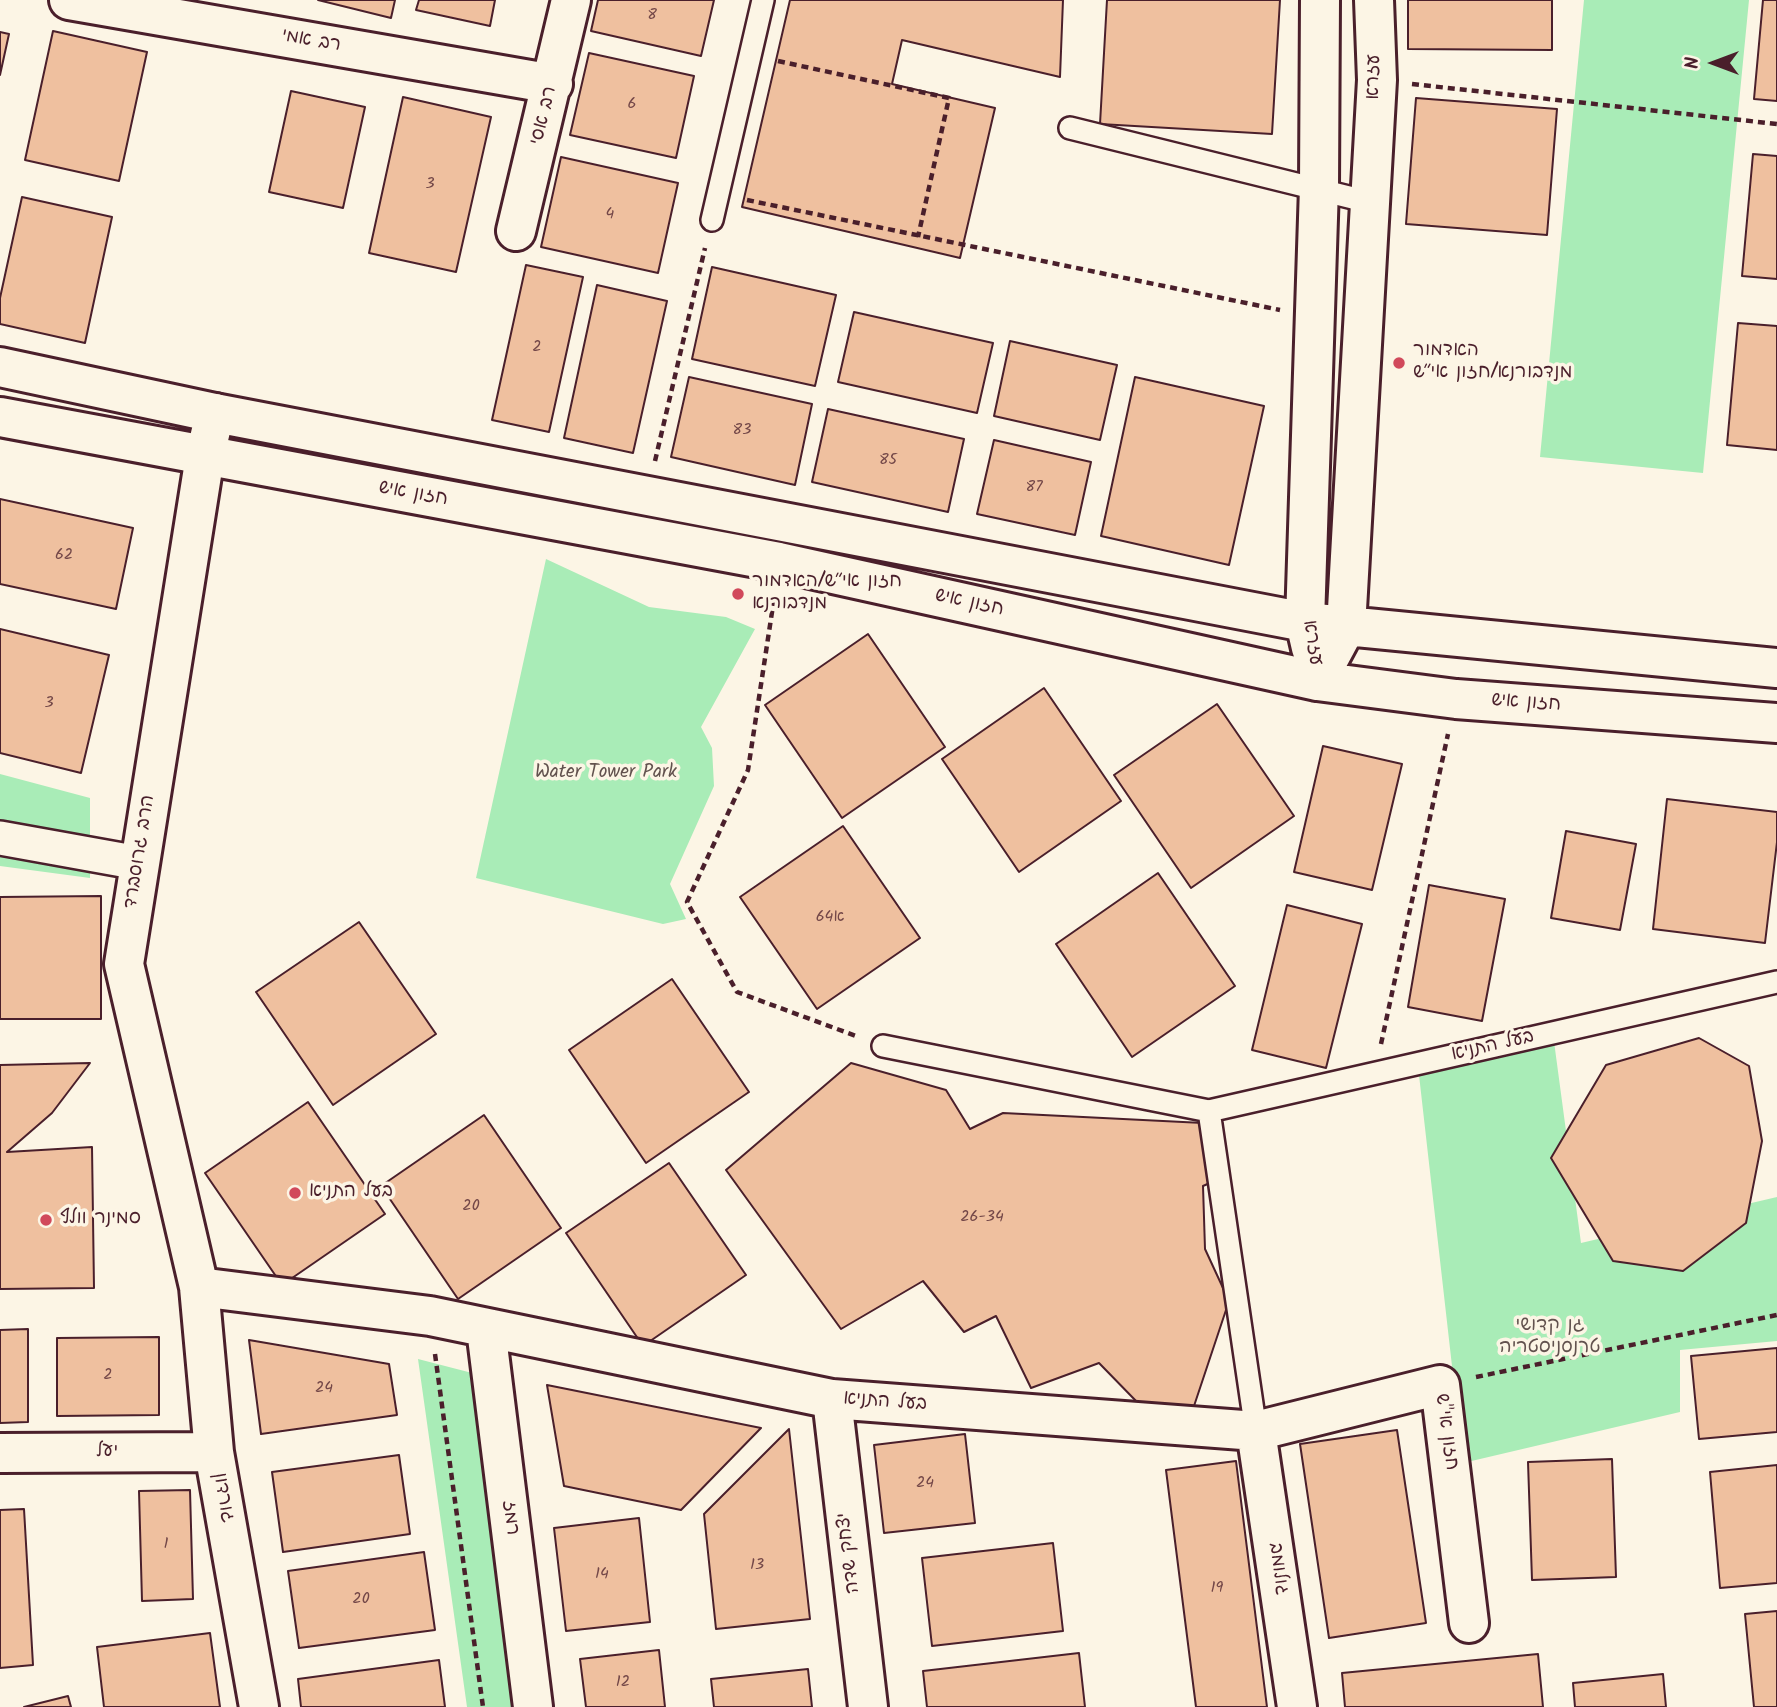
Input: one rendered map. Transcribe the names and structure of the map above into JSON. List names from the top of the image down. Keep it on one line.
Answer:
{"streets":{"street":["רב אמי","עזרא","רב אסי","חזון איש","הרב גרוסברד","בעל התניא","חזון אי\"ש","יעל","גורדון","רמז","יצחק שדה","גולומב"]},"crossings":[["רב אמי","רב אסי"],["עזרא","חזון איש"],["חזון איש","הרב גרוסברד"],["הרב גרוסברד","בעל התניא"],["הרב גרוסברד","גורדון"],["בעל התניא","חזון אי\"ש"],["בעל התניא","גורדון"],["בעל התניא","רמז"],["בעל התניא","יצחק שדה"],["בעל התניא","גולומב"],["חזון אי\"ש","גולומב"],["יעל","גורדון"]],"parks":["Water Tower Park","גן קדושי טרנסניסטריה"],"places":["האדמור מנדבורנא/חזון אי״ש","חזון אי״ש/האדמור מנדבורנא","בעל התניא","סמינר וולף"],"house_numbers":["8","6","3","4","2","83","85","87","62","3","א64","20","26-34","2","24","24","1","13","14","19","20","12"],"north":"left"}
